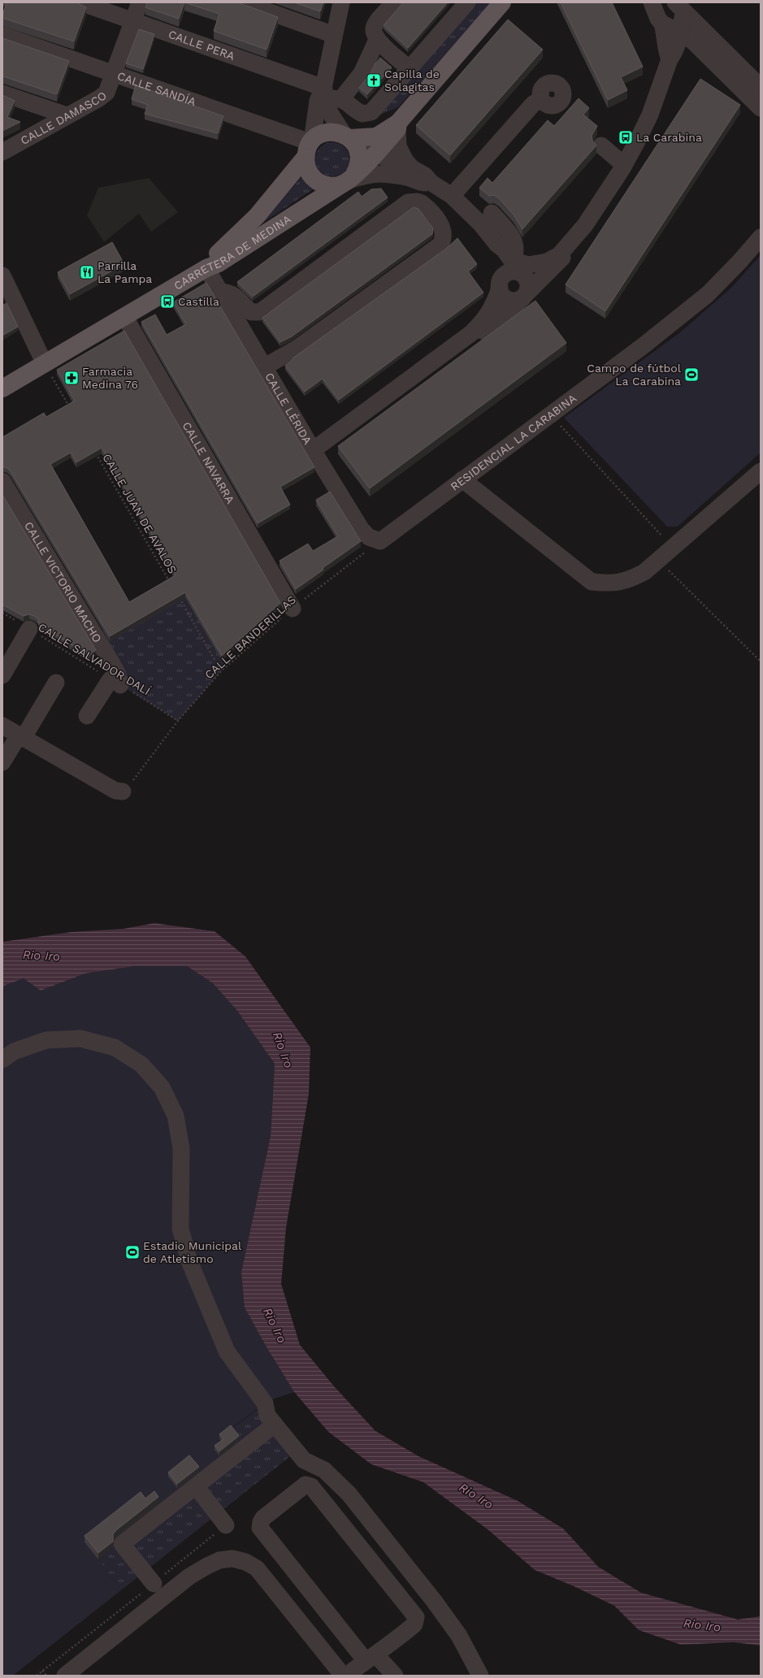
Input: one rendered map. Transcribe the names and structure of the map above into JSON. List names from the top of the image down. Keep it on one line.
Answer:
{"streets":{"main road":["CARRETERA DE MEDINA"],"street":["CALLE PERA","CALLE SANDÍA","CALLE DAMASCO","CALLE LÉRIDA","RESIDENCIAL LA CARABINA","CALLE NAVARRA","CALLE VICTORIO MACHO"],"path":["CALLE JUAN DE AVALOS","CALLE BANDERILLAS","CALLE SALVADOR DALÍ"]},"crossings":[["CALLE PERA","CALLE DAMASCO"],["CALLE SANDÍA","CALLE DAMASCO"],["CALLE SANDÍA","CARRETERA DE MEDINA"],["CARRETERA DE MEDINA","CALLE LÉRIDA"],["CARRETERA DE MEDINA","CALLE NAVARRA"],["CALLE LÉRIDA","RESIDENCIAL LA CARABINA"],["CALLE LÉRIDA","CALLE BANDERILLAS"],["RESIDENCIAL LA CARABINA","CALLE BANDERILLAS"],["CALLE NAVARRA","CALLE BANDERILLAS"],["CALLE VICTORIO MACHO","CALLE SALVADOR DALÍ"],["CALLE BANDERILLAS","CALLE SALVADOR DALÍ"]],"water":["Rio Iro"],"places":{"church":["Capilla de Solagitas"],"bus stop":["La Carabina","Castilla"],"restaurant":["Parrilla La Pampa"],"sports":["Campo de fútbol La Carabina","Estadio Municipal de Atletismo"],"pharmacy":["Farmacia Medina 76"]}}
